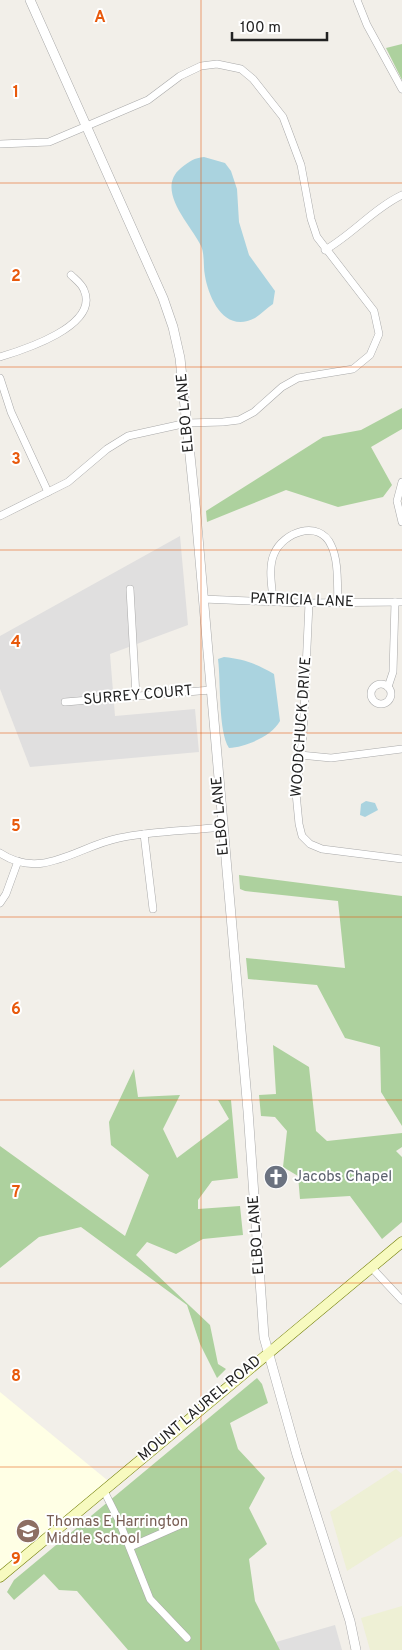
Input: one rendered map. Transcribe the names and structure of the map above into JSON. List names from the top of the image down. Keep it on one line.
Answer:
{"streets":{"main road":["MOUNT LAUREL ROAD"],"street":["ELBO LANE","PATRICIA LANE","SURREY COURT","WOODCHUCK DRIVE"]},"crossings":[["ELBO LANE","PATRICIA LANE"],["ELBO LANE","SURREY COURT"],["ELBO LANE","MOUNT LAUREL ROAD"],["PATRICIA LANE","WOODCHUCK DRIVE"]],"places":{"church":["Jacobs Chapel"],"school or university":["Thomas E Harrington Middle School"]},"scale_bar":"100 m","grid":{"columns":["A"],"rows":["1","2","3","4","5","6","7","8","9"]}}
